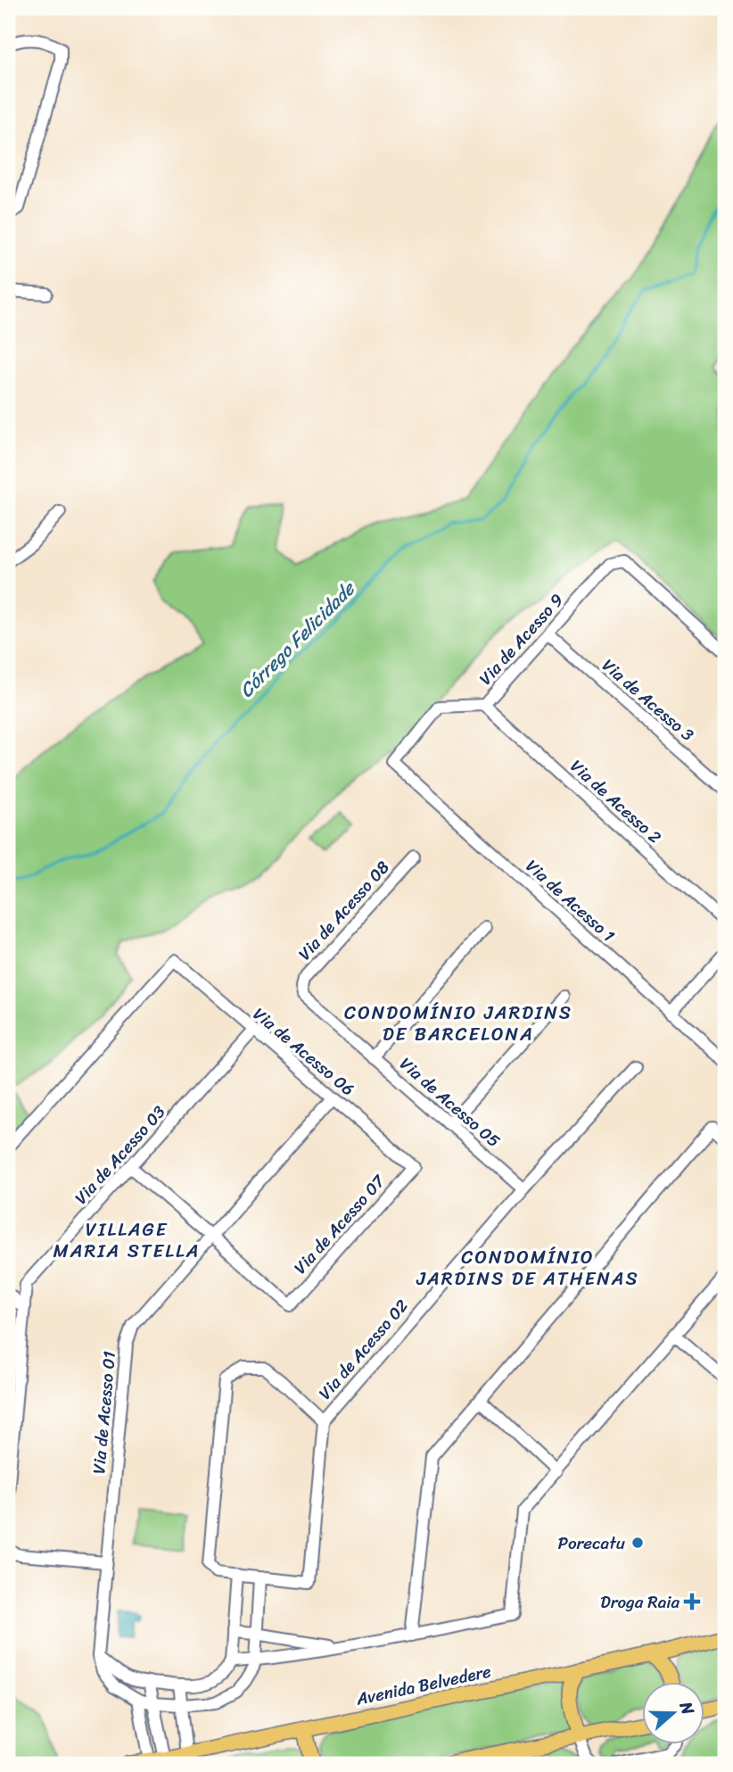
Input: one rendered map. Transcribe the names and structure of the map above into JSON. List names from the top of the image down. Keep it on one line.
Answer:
{"streets":{"main road":["Avenida Belvedere"],"street":["Via de Acesso 9","Via de Acesso 3","Via de Acesso 2","Via de Acesso 1","Via de Acesso 08","Via de Acesso 06","Via de Acesso 05","Via de Acesso 03","Via de Acesso 07","Via de Acesso 02","Via de Acesso 01"]},"crossings":[["Via de Acesso 9","Via de Acesso 3"],["Via de Acesso 9","Via de Acesso 2"],["Via de Acesso 9","Via de Acesso 1"],["Via de Acesso 08","Via de Acesso 05"],["Via de Acesso 06","Via de Acesso 03"],["Via de Acesso 06","Via de Acesso 07"],["Via de Acesso 06","Via de Acesso 01"],["Via de Acesso 05","Via de Acesso 02"],["Via de Acesso 07","Via de Acesso 01"]],"districts":["CONDOMÍNIO JARDINS DE BARCELONA","VILLAGE MARIA STELLA","CONDOMÍNIO JARDINS DE ATHENAS"],"water":["Córrego Felicidade"],"places":{"other":["Porecatu"],"health":["Droga Raia"]},"north":"right"}
